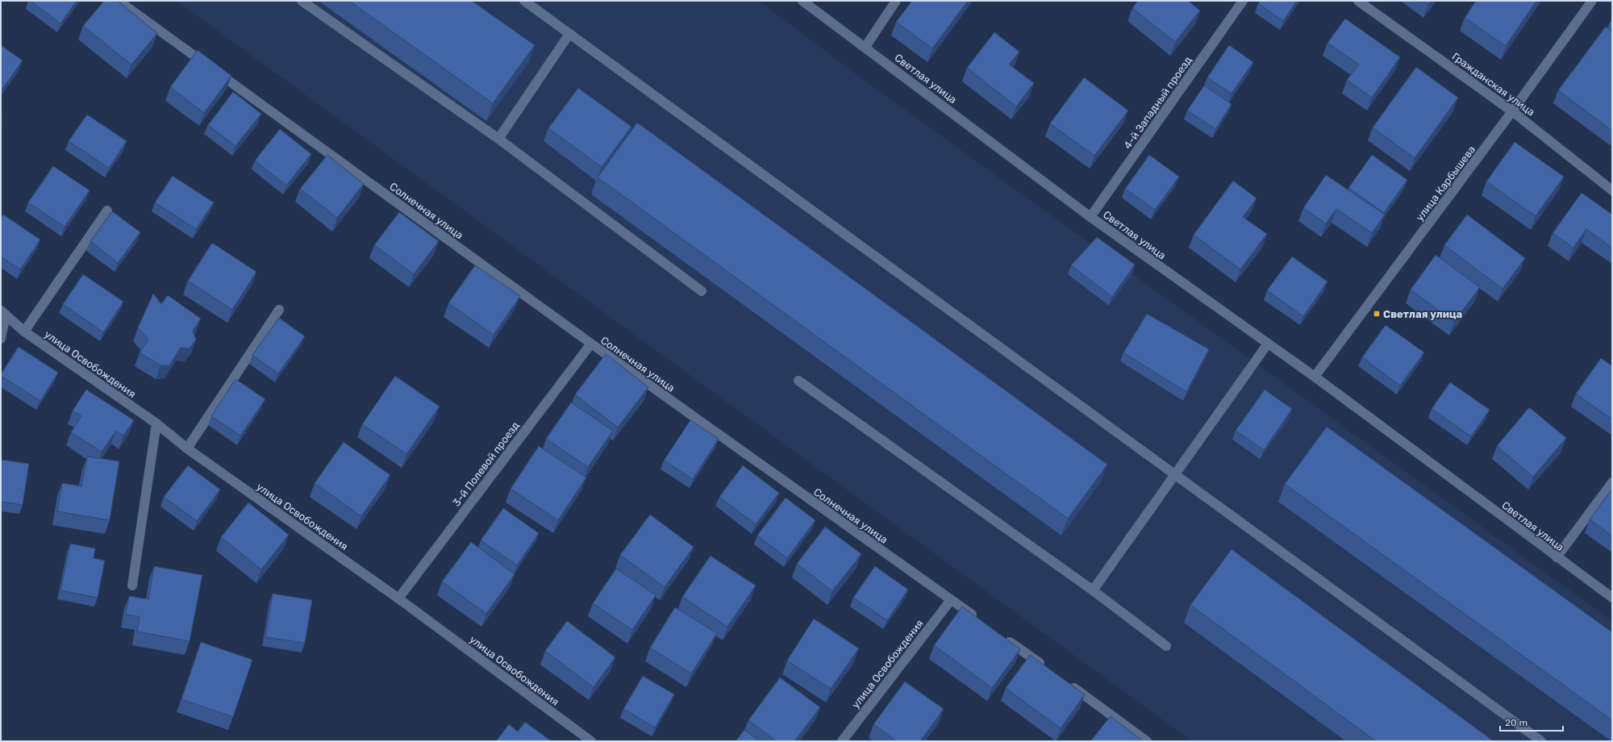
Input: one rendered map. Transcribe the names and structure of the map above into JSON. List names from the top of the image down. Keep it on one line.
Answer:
{"streets":{"street":["Светлая улица","Гражданская улица","4-й Западный проезд","улица Карбышева","Солнечная улица","улица Освобождения","3-й Полевой проезд"]},"crossings":[["Светлая улица","4-й Западный проезд"],["Светлая улица","улица Карбышева"],["Гражданская улица","улица Карбышева"],["Солнечная улица","улица Освобождения"],["Солнечная улица","3-й Полевой проезд"],["улица Освобождения","3-й Полевой проезд"]],"places":{"transit":["Светлая улица"]},"scale_bar":"20 m"}
